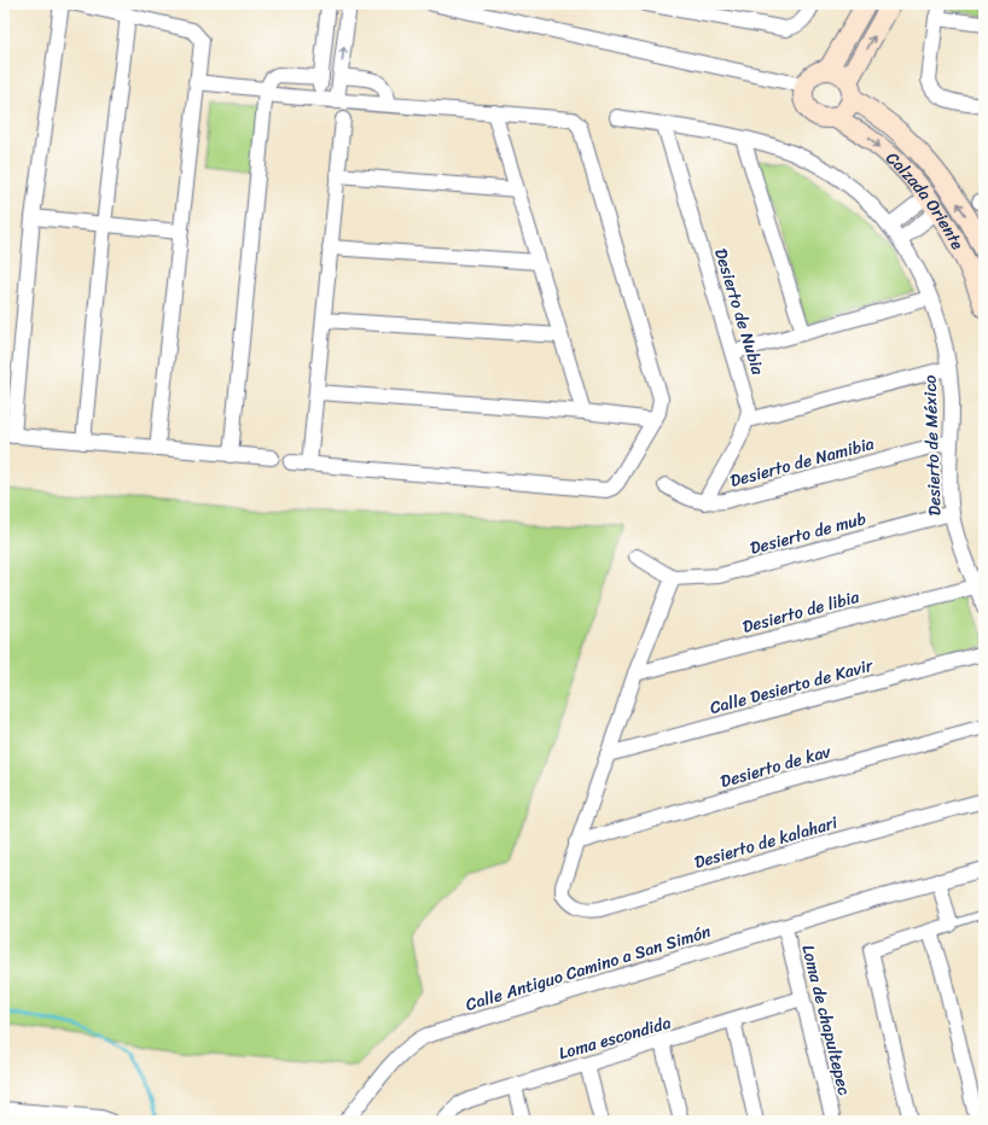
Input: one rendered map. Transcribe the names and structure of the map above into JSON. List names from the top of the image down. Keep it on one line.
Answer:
{"streets":{"street":["Calzada Oriente","Desierto de Nubia","Desierto de México","Desierto de Namibia","Desierto de mub","Desierto de libia","Calle Desierto de Kavir","Desierto de kav","Desierto de kalahari","Calle Antiguo Camino a San Simón","Loma de chapultepec","Loma escondida"]},"crossings":[["Desierto de Nubia","Desierto de México"],["Desierto de México","Desierto de Namibia"],["Desierto de México","Desierto de mub"],["Desierto de México","Desierto de libia"],["Desierto de kav","Desierto de kalahari"],["Calle Antiguo Camino a San Simón","Loma de chapultepec"],["Loma de chapultepec","Loma escondida"]]}
